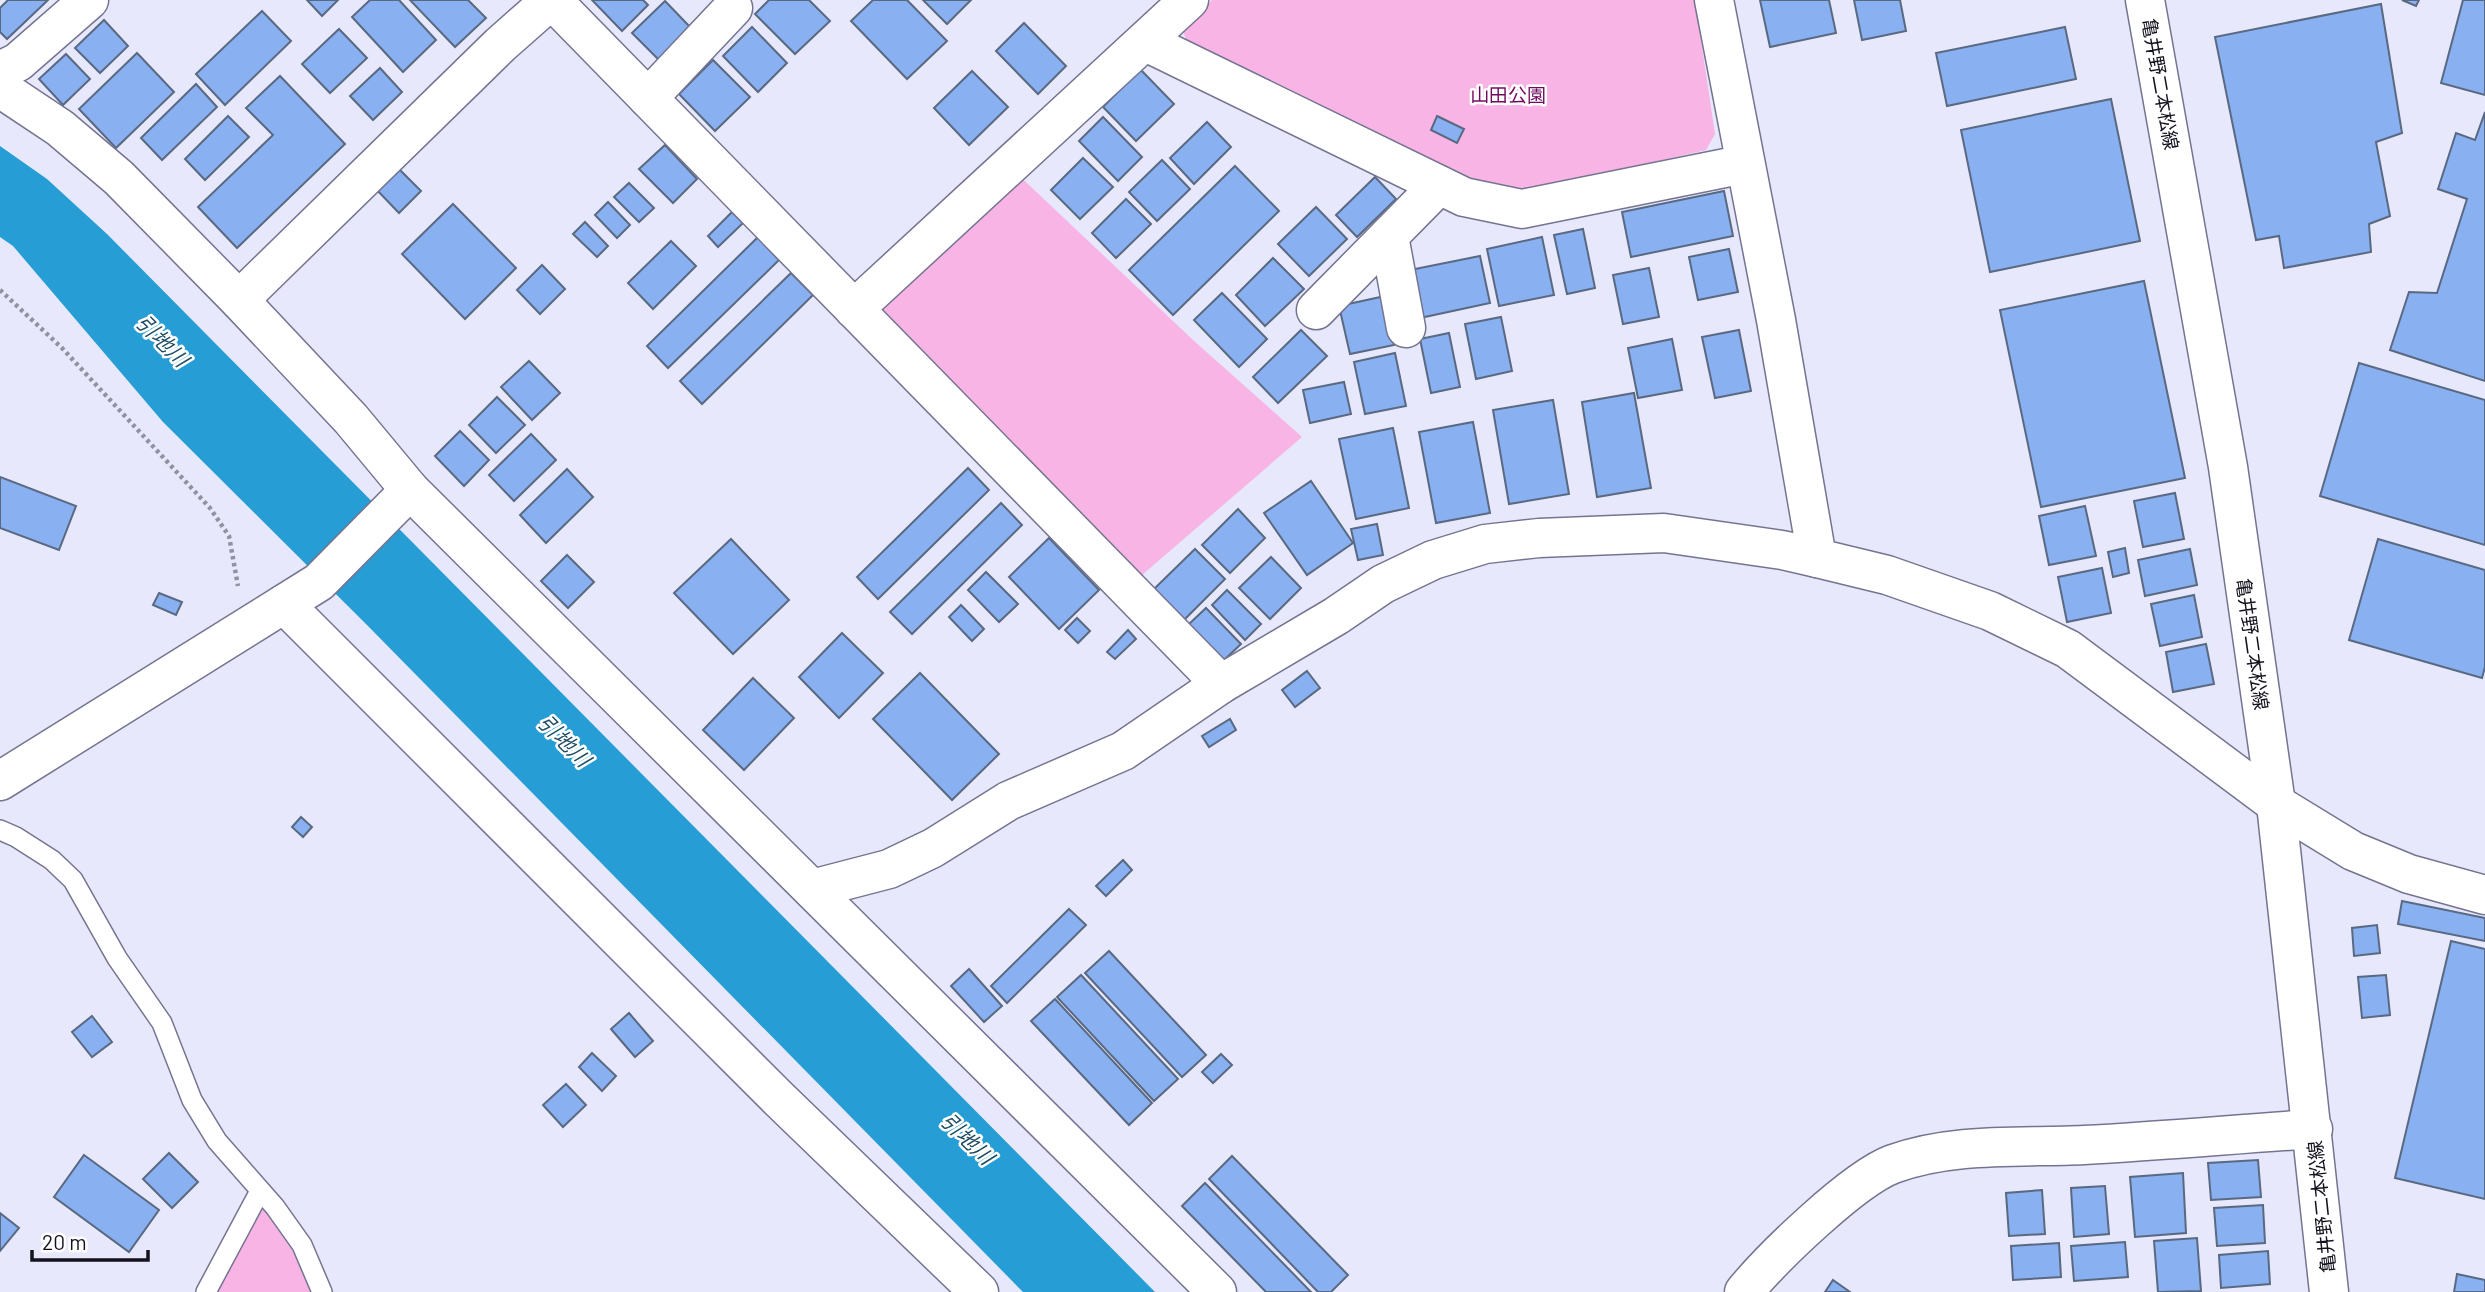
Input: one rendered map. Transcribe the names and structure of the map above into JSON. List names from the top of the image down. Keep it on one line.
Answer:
{"streets":{"street":["亀井野二本松線"]},"water":["引地川"],"parks":["山田公園"],"scale_bar":"20 m"}
